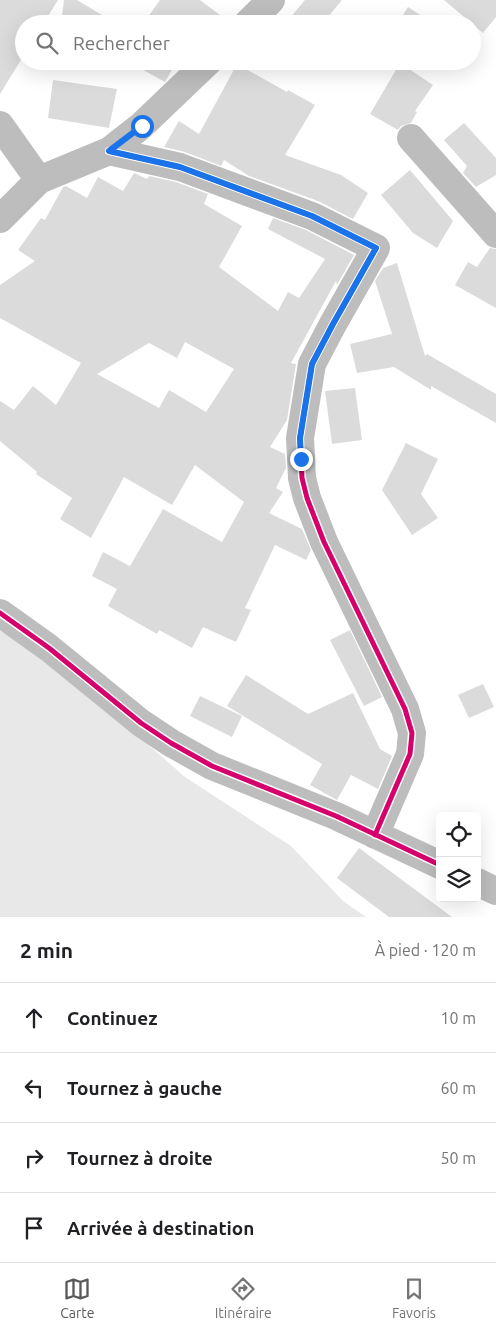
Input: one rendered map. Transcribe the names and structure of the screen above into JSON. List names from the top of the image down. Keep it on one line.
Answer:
{"page":{"search":"Rechercher","heading":["2 min","À pied · 120 m"],"list":[["Continuez","10 m"],["Tournez à gauche","60 m"],["Tournez à droite","50 m"],"Arrivée à destination"],"nav":["Carte","Itinéraire","Favoris"]}}
